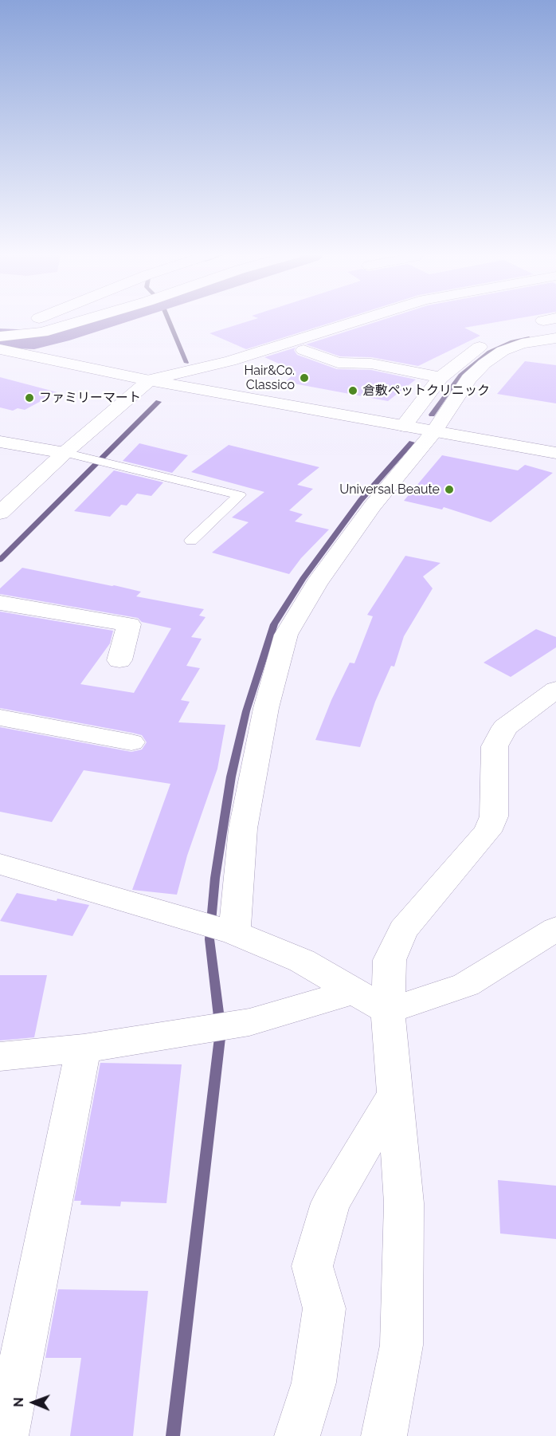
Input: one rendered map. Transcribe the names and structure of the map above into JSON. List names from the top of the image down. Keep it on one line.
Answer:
{"places":["Hair&Co. Classico","倉敷ペットクリニック","ファミリーマート","Universal Beaute"],"north":"left"}
